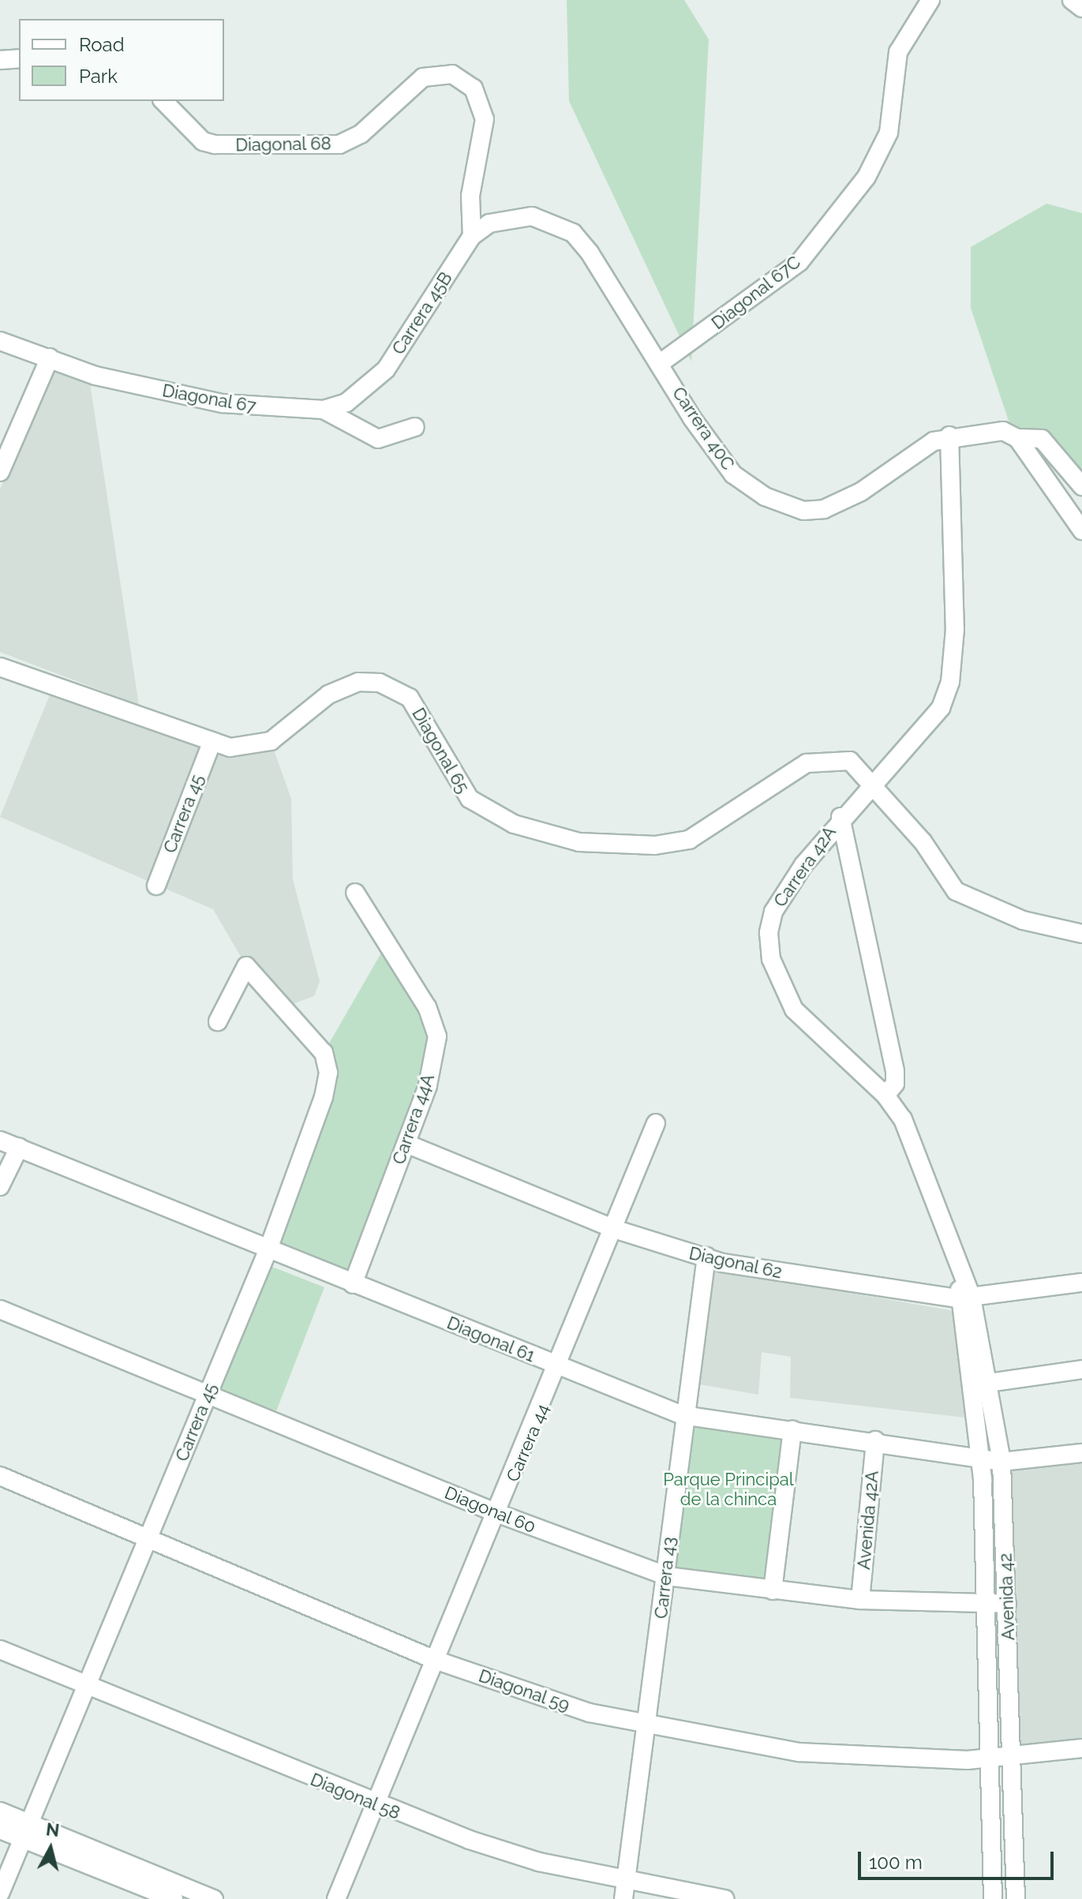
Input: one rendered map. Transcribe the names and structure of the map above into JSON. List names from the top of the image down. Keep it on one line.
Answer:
{"streets":{"street":["Diagonal 68","Diagonal 67C","Carrera 45B","Diagonal 67","Carrera 40C","Diagonal 65","Carrera 45","Carrera 42A","Carrera 44A","Diagonal 62","Diagonal 61","Carrera 44","Diagonal 60","Avenida 42A","Carrera 43","Avenida 42","Diagonal 59","Diagonal 58"]},"crossings":[["Diagonal 68","Carrera 45B"],["Diagonal 68","Carrera 40C"],["Diagonal 67C","Carrera 40C"],["Carrera 45B","Diagonal 67"],["Carrera 45B","Carrera 40C"],["Carrera 40C","Carrera 42A"],["Diagonal 65","Carrera 45"],["Diagonal 65","Carrera 42A"],["Carrera 45","Diagonal 61"],["Carrera 45","Diagonal 60"],["Carrera 45","Diagonal 59"],["Carrera 45","Diagonal 58"],["Carrera 42A","Diagonal 62"],["Carrera 42A","Avenida 42"],["Carrera 44A","Diagonal 62"],["Carrera 44A","Diagonal 61"],["Diagonal 62","Carrera 44"],["Diagonal 62","Carrera 43"],["Diagonal 62","Avenida 42"],["Diagonal 61","Carrera 44"],["Diagonal 61","Avenida 42A"],["Diagonal 61","Carrera 43"],["Diagonal 61","Avenida 42"],["Carrera 44","Diagonal 60"],["Carrera 44","Diagonal 59"],["Carrera 44","Diagonal 58"],["Diagonal 60","Avenida 42A"],["Diagonal 60","Carrera 43"],["Diagonal 60","Avenida 42"],["Carrera 43","Diagonal 59"],["Carrera 43","Diagonal 58"],["Avenida 42","Diagonal 59"]],"parks":["Parque Principal de la chinca"],"legend":["Road","Park"],"scale_bar":"100 m","north":"top"}
